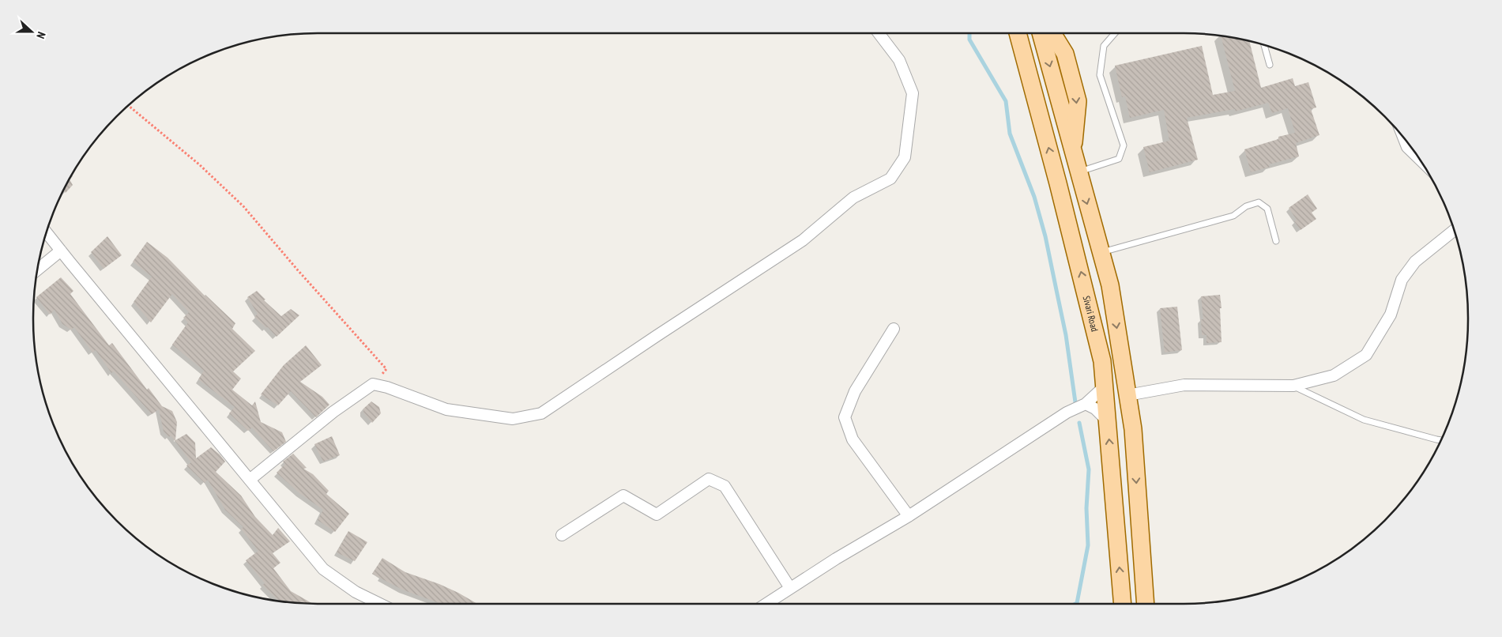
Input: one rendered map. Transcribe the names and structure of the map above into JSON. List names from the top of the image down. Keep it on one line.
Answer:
{"streets":{"main road":["Sivari Road"]},"north":"right"}
